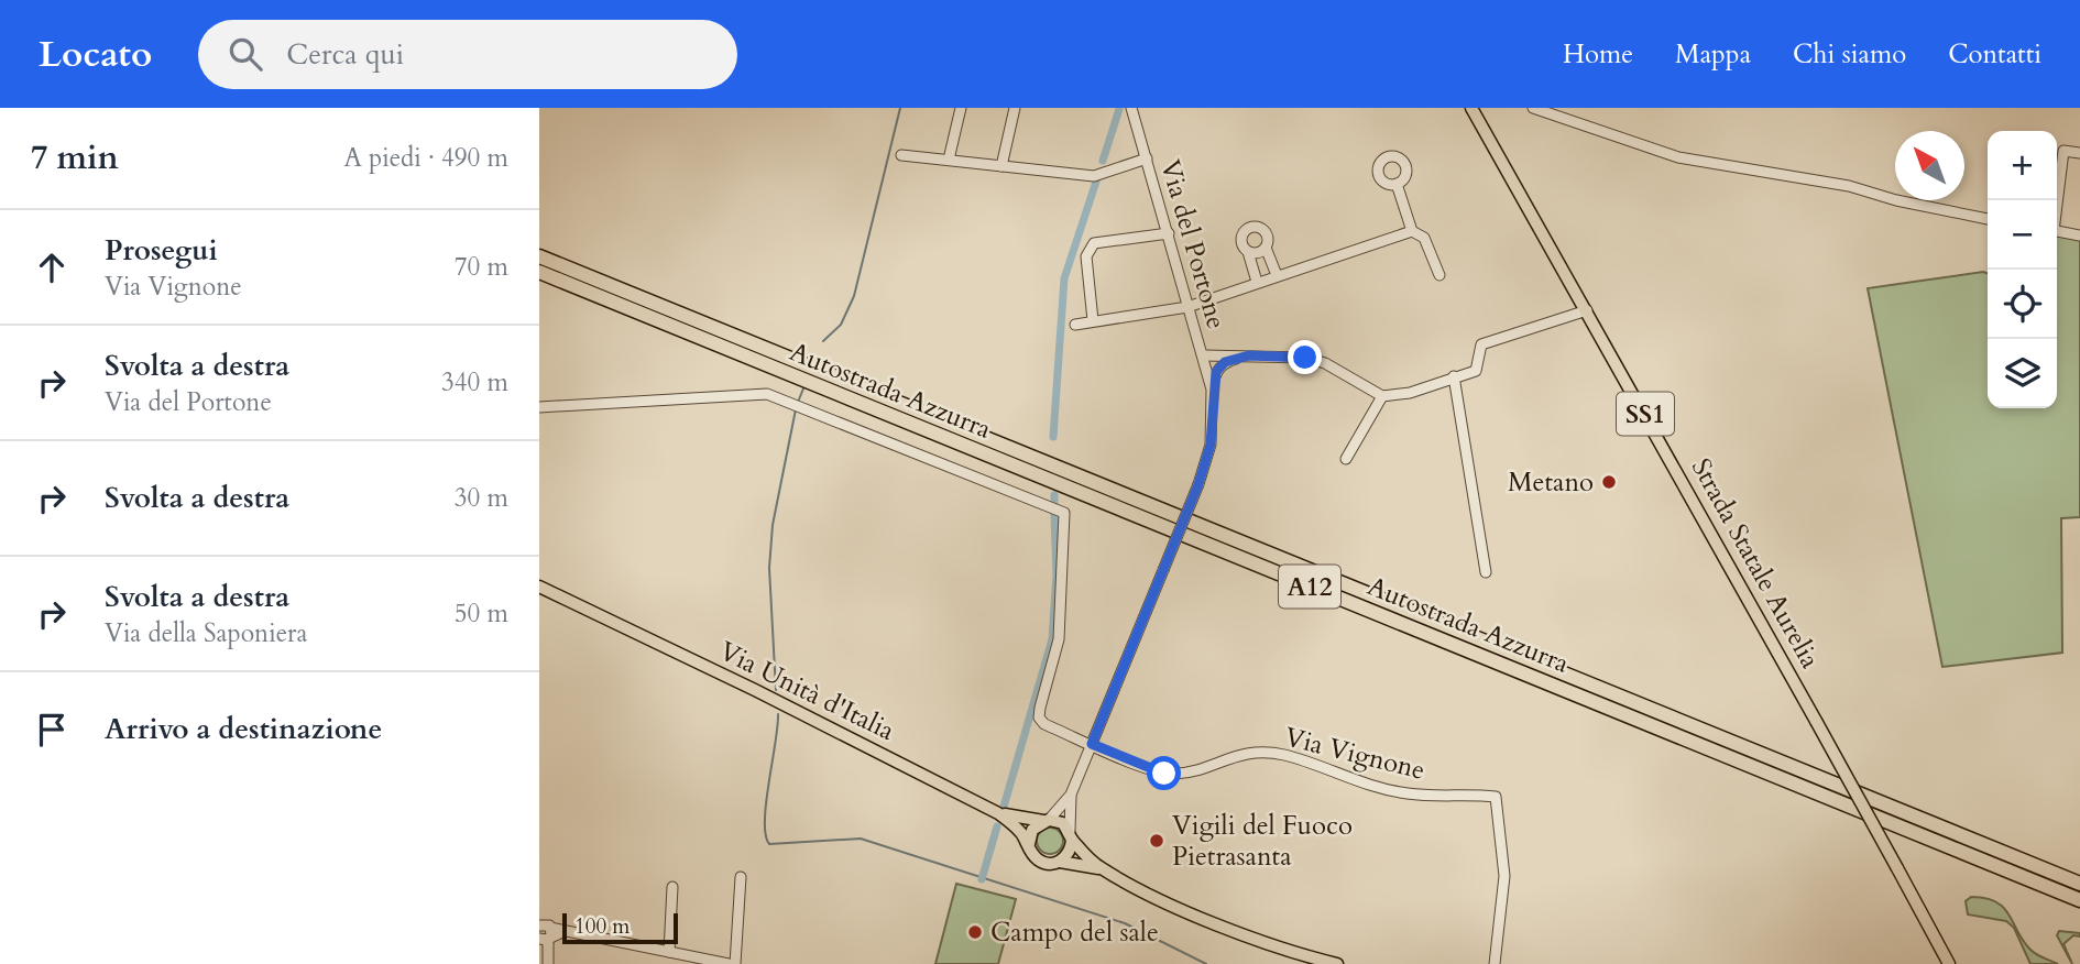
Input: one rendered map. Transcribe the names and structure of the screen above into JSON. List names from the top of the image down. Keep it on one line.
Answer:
{"streets":{"highway":["Autostrada Azzurra","A12"],"main road":["SS1","Strada Statale Aurelia","Via Unità d'Italia"],"street":["Via del Portone","Via Vignone"]},"crossings":[["Via del Portone","Via Unità d'Italia"],["Via del Portone","Via Vignone"]],"places":["Metano","Vigili del Fuoco Pietrasanta","Campo del sale"],"scale_bar":"100 m","north":"top left","page":{"header":"Locato","search":"Cerca qui","nav":["Home","Mappa","Chi siamo","Contatti"],"heading":["7 min","A piedi · 490 m"],"map_buttons":["+","−"],"list":[["Prosegui","Via Vignone","70 m"],["Svolta a destra","Via del Portone","340 m"],["Svolta a destra","30 m"],["Svolta a destra","Via della Saponiera","50 m"],"Arrivo a destinazione"],"scale":"100 m"}}
